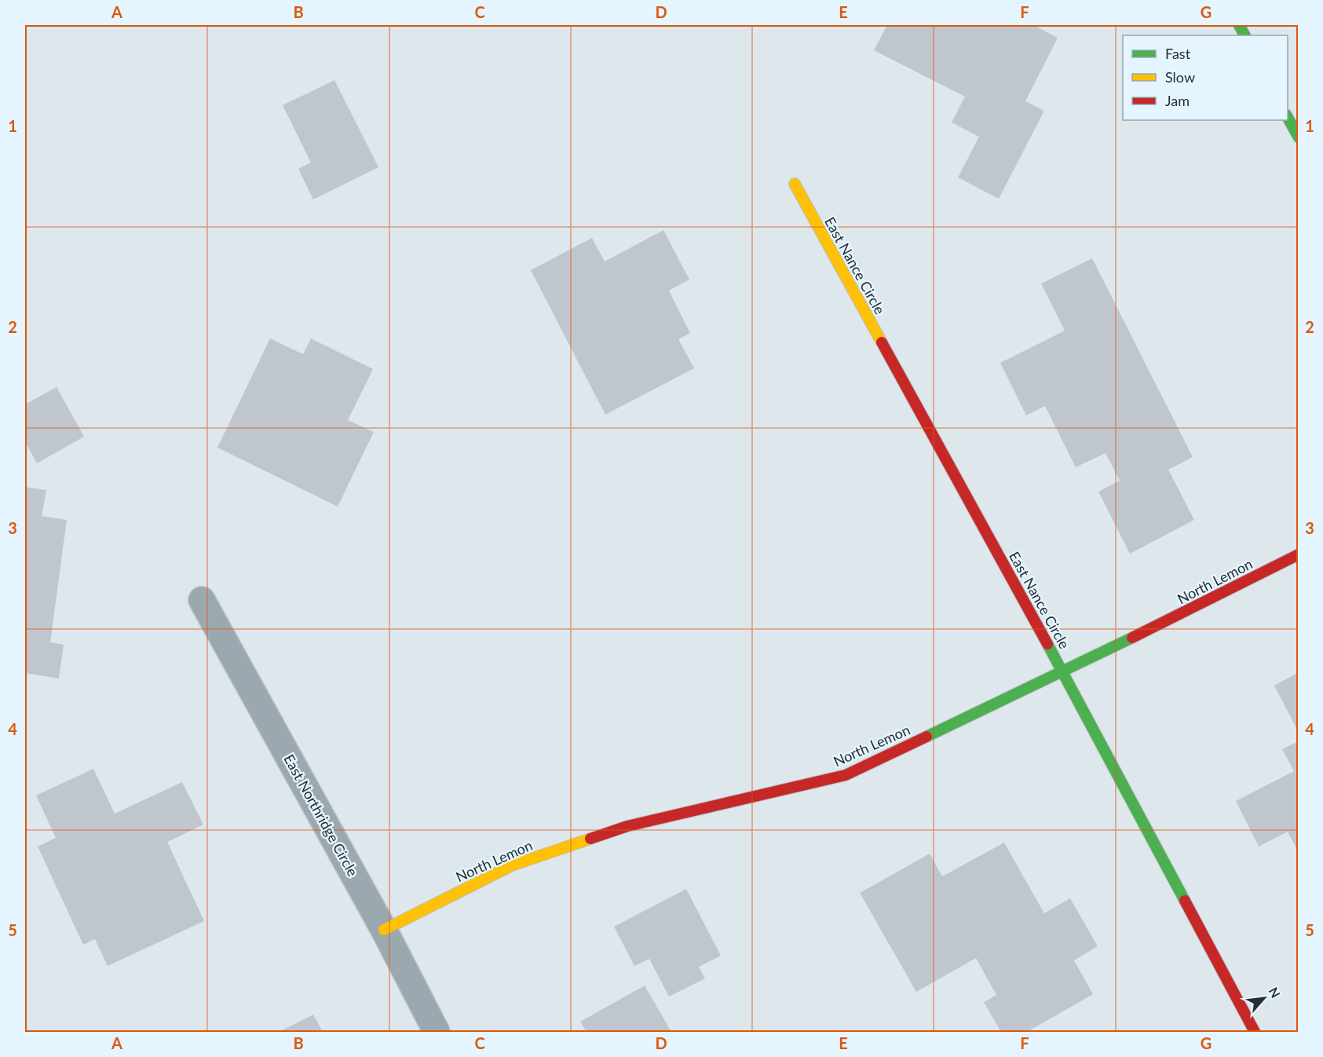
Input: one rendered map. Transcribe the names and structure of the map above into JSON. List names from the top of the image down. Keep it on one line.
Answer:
{"streets":{"street":["East Nance Circle","North Lemon","East Northridge Circle"]},"crossings":[["East Nance Circle","North Lemon"],["North Lemon","East Northridge Circle"]],"legend":["Fast","Slow","Jam"],"north":"top right","grid":{"columns":["A","B","C","D","E","F","G"],"rows":["1","2","3","4","5"]}}
